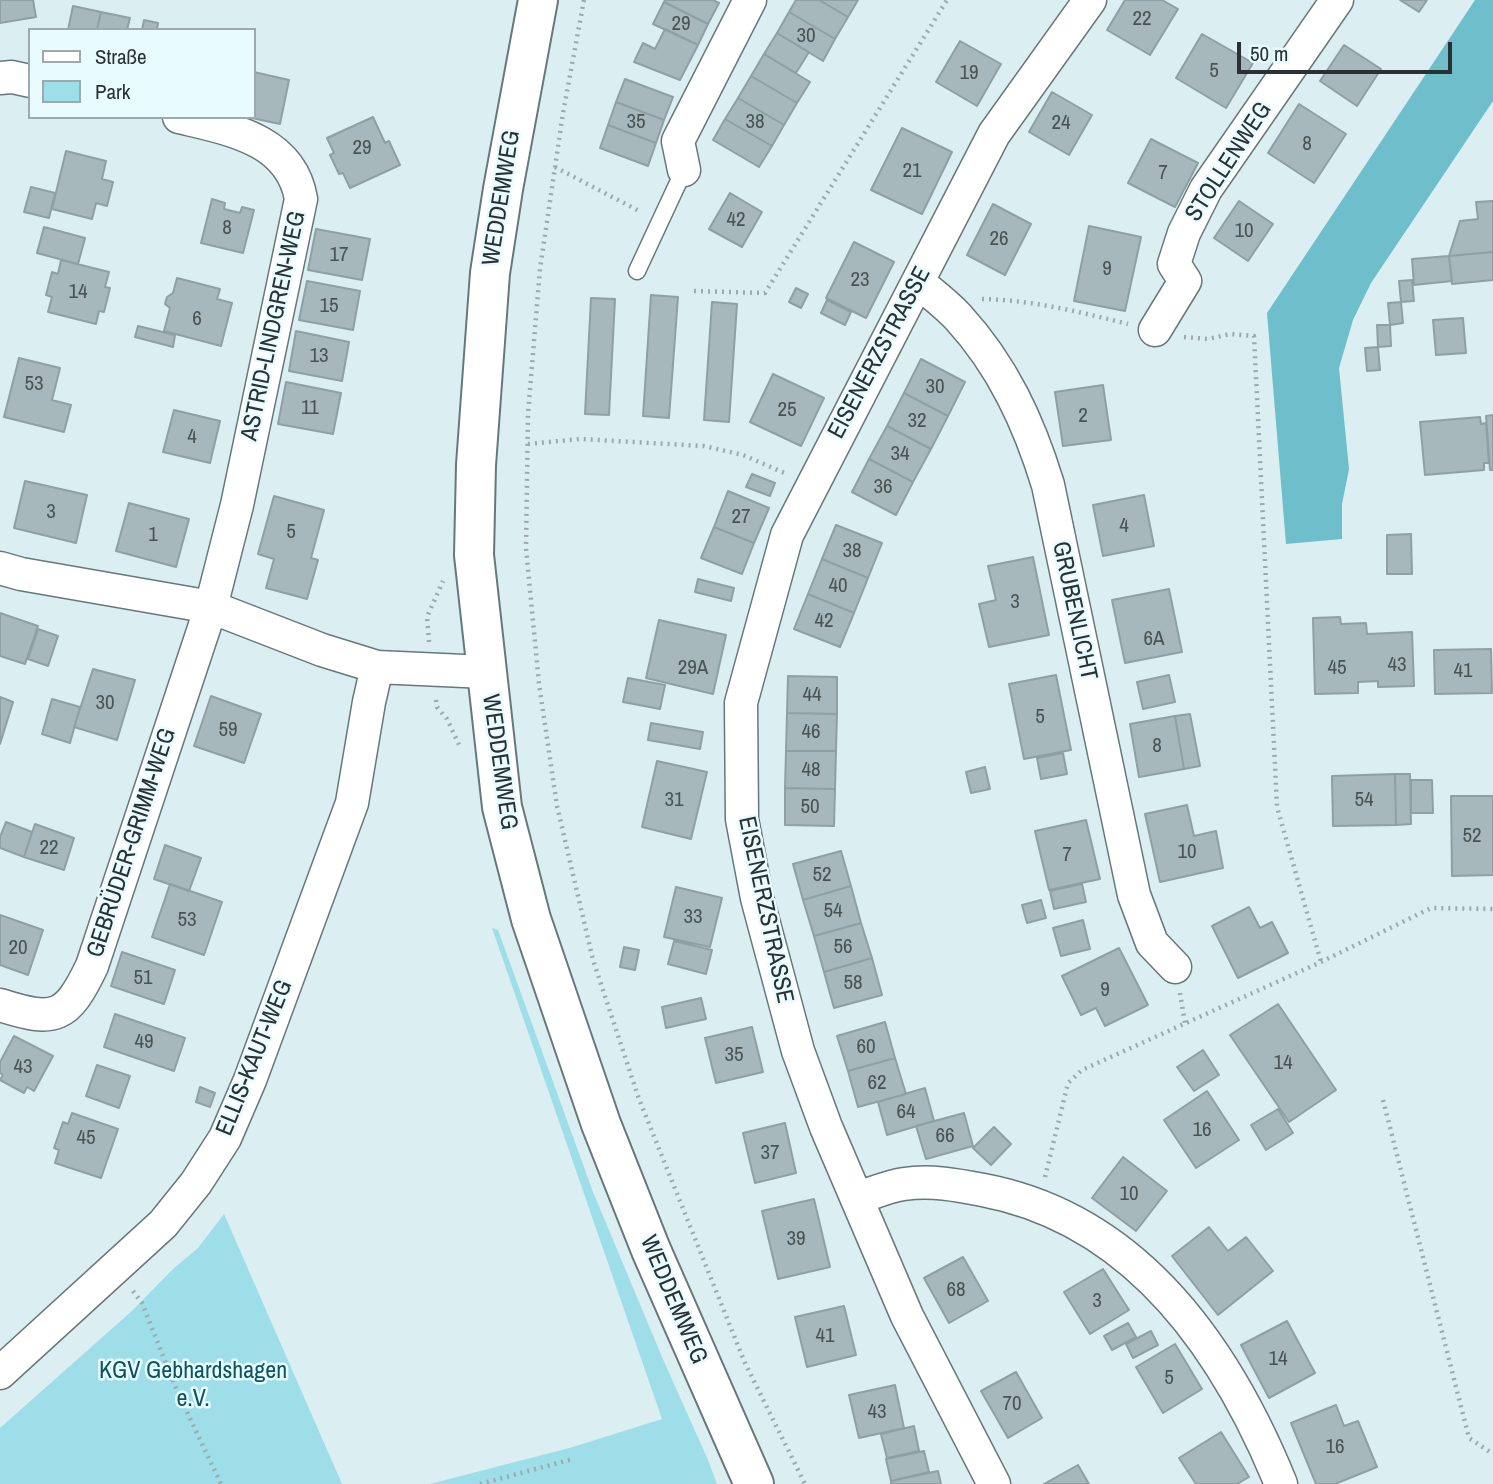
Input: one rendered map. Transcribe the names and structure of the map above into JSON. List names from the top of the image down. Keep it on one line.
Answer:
{"streets":{"main road":["WEDDEMWEG"],"street":["STOLLENWEG","ASTRID-LINDGREN-WEG","EISENERZSTRASSE","GRUBENLICHT","GEBRÜDER-GRIMM-WEG","ELLIS-KAUT-WEG"]},"crossings":[["ASTRID-LINDGREN-WEG","GEBRÜDER-GRIMM-WEG"],["EISENERZSTRASSE","GRUBENLICHT"]],"parks":["KGV Gebhardshagen e.V."],"house_numbers":["22","29","30","5","19","35","38","24","8","29","21","7","42","8","10","26","17","9","23","14","15","6","13","53","30","11","25","2","32","4","34","36","3","27","4","5","1","38","40","3","42","6A","43","29A","45","41","44","30","5","59","46","8","48","31","54","50","52","22","10","7","52","54","33","53","56","20","51","58","9","49","60","35","14","43","62","64","16","66","45","37","10","39","68","3","41","14","5","70","43","16"],"legend":["Straße","Park"],"scale_bar":"50 m"}
